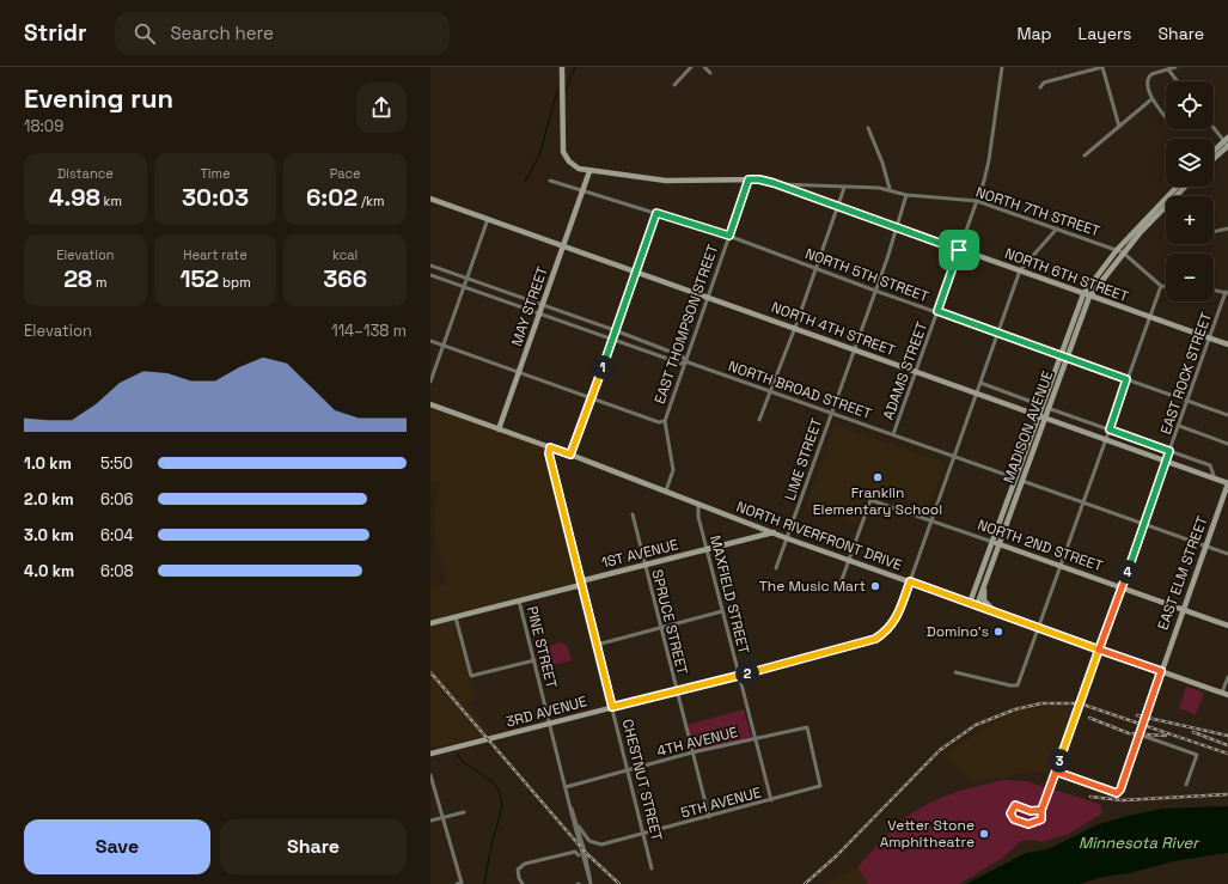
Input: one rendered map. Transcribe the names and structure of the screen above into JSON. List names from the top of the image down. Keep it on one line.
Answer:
{"streets":{"street":["NORTH 7TH STREET","NORTH 5TH STREET","NORTH 6TH STREET","MAY STREET","EAST THOMPSON STREET","NORTH 4TH STREET","ADAMS STREET","EAST ROCK STREET","NORTH BROAD STREET","MADISON AVENUE","LIME STREET","NORTH RIVERFRONT DRIVE","NORTH 2ND STREET","1ST AVENUE","EAST ELM STREET","MAXFIELD STREET","SPRUCE STREET","PINE STREET","3RD AVENUE","4TH AVENUE","CHESTNUT STREET","5TH AVENUE"]},"crossings":[["NORTH 7TH STREET","NORTH 6TH STREET"],["NORTH 7TH STREET","ADAMS STREET"],["NORTH 7TH STREET","MADISON AVENUE"],["NORTH 7TH STREET","LIME STREET"],["NORTH 5TH STREET","MAY STREET"],["NORTH 5TH STREET","EAST THOMPSON STREET"],["NORTH 5TH STREET","ADAMS STREET"],["NORTH 5TH STREET","EAST ROCK STREET"],["NORTH 5TH STREET","MADISON AVENUE"],["NORTH 5TH STREET","LIME STREET"],["NORTH 6TH STREET","MAY STREET"],["NORTH 6TH STREET","EAST THOMPSON STREET"],["NORTH 6TH STREET","ADAMS STREET"],["NORTH 6TH STREET","EAST ROCK STREET"],["NORTH 6TH STREET","MADISON AVENUE"],["NORTH 6TH STREET","LIME STREET"],["MAY STREET","NORTH 4TH STREET"],["MAY STREET","NORTH BROAD STREET"],["MAY STREET","NORTH RIVERFRONT DRIVE"],["EAST THOMPSON STREET","NORTH 4TH STREET"],["EAST THOMPSON STREET","NORTH BROAD STREET"],["NORTH 4TH STREET","ADAMS STREET"],["NORTH 4TH STREET","EAST ROCK STREET"],["NORTH 4TH STREET","MADISON AVENUE"],["NORTH 4TH STREET","LIME STREET"],["NORTH 4TH STREET","EAST ELM STREET"],["ADAMS STREET","NORTH BROAD STREET"],["EAST ROCK STREET","NORTH BROAD STREET"],["EAST ROCK STREET","NORTH RIVERFRONT DRIVE"],["EAST ROCK STREET","NORTH 2ND STREET"],["NORTH BROAD STREET","MADISON AVENUE"],["NORTH BROAD STREET","LIME STREET"],["NORTH BROAD STREET","EAST ELM STREET"],["MADISON AVENUE","NORTH RIVERFRONT DRIVE"],["MADISON AVENUE","NORTH 2ND STREET"],["LIME STREET","NORTH RIVERFRONT DRIVE"],["NORTH RIVERFRONT DRIVE","NORTH 2ND STREET"],["NORTH RIVERFRONT DRIVE","1ST AVENUE"],["NORTH RIVERFRONT DRIVE","EAST ELM STREET"],["NORTH RIVERFRONT DRIVE","MAXFIELD STREET"],["NORTH RIVERFRONT DRIVE","3RD AVENUE"],["NORTH RIVERFRONT DRIVE","CHESTNUT STREET"],["NORTH 2ND STREET","EAST ELM STREET"],["1ST AVENUE","MAXFIELD STREET"],["1ST AVENUE","SPRUCE STREET"],["1ST AVENUE","PINE STREET"],["1ST AVENUE","CHESTNUT STREET"],["MAXFIELD STREET","3RD AVENUE"],["MAXFIELD STREET","4TH AVENUE"],["MAXFIELD STREET","5TH AVENUE"],["SPRUCE STREET","3RD AVENUE"],["SPRUCE STREET","4TH AVENUE"],["SPRUCE STREET","5TH AVENUE"],["PINE STREET","3RD AVENUE"],["PINE STREET","4TH AVENUE"],["PINE STREET","5TH AVENUE"],["3RD AVENUE","CHESTNUT STREET"],["4TH AVENUE","CHESTNUT STREET"],["4TH AVENUE","5TH AVENUE"],["CHESTNUT STREET","5TH AVENUE"]],"water":["Minnesota River"],"places":["Franklin Elementary School","The Music Mart","Domino's","Vetter Stone Amphitheatre"],"page":{"header":"Stridr","search":"Search here","nav":["Map","Layers","Share"],"heading":["Evening run","18:09"],"map_buttons":["+","−"],"stats":[["Distance","4.98 km"],["Time","30:03"],["Pace","6:02 /km"],["Elevation","28 m"],["Heart rate","152 bpm"],["kcal","366"]],"chart":["Elevation","114–138 m"],"pins":["1","4","2","3"],"list":[{"name":"1.0 km","note":"5:50"},{"name":"2.0 km","note":"6:06"},{"name":"3.0 km","note":"6:04"},{"name":"4.0 km","note":"6:08"}],"buttons":["Save","Share"]}}
